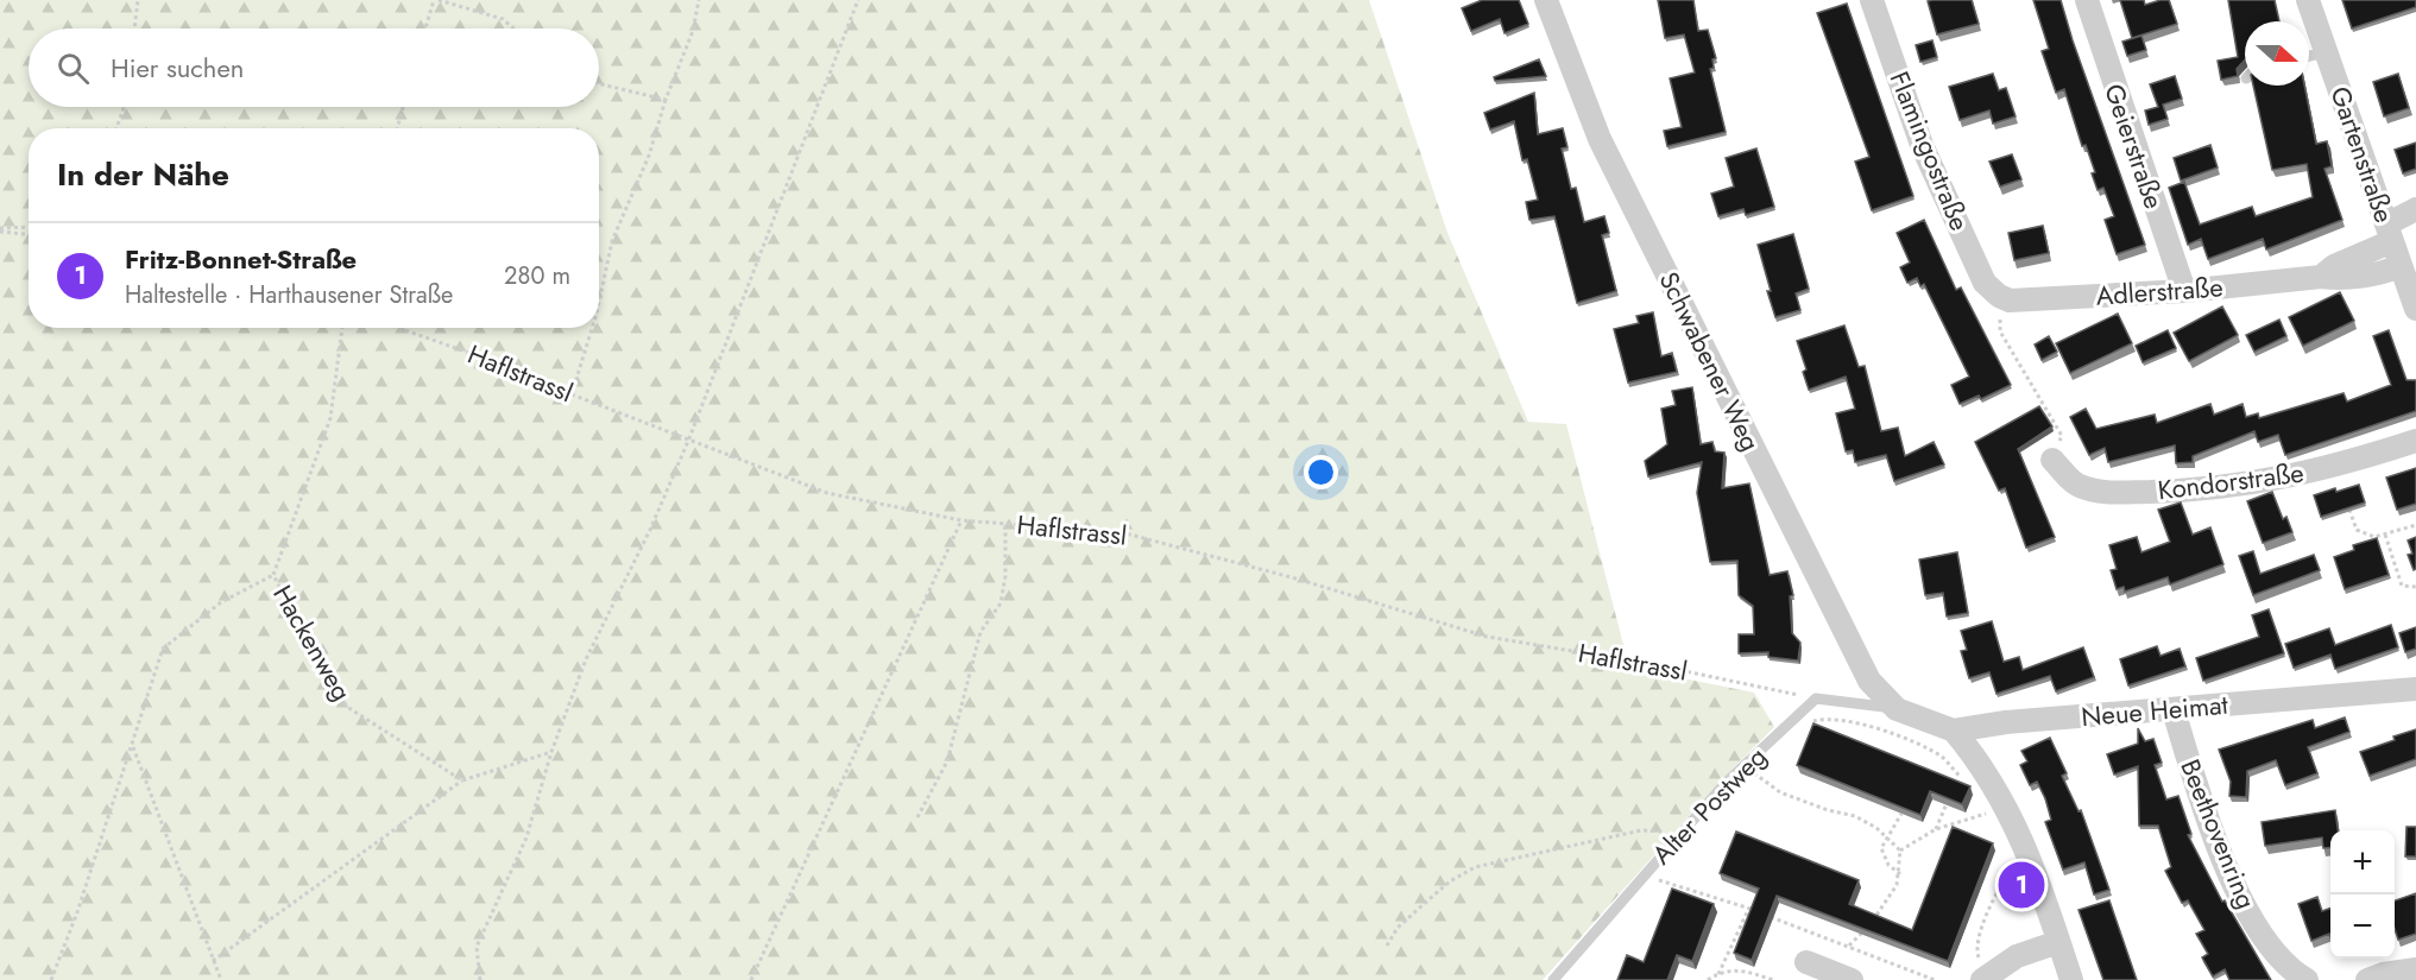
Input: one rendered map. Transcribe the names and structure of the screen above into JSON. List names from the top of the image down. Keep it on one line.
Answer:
{"streets":{"street":["Geierstraße","Flamingostraße","Gartenstraße","Adlerstraße","Schwabener Weg","Kondorstraße","Neue Heimat","Beethovenring"],"lane":["Alter Postweg"],"path":["Haflstrassl","Hackenweg"]},"crossings":[["Geierstraße","Adlerstraße"],["Flamingostraße","Adlerstraße"],["Gartenstraße","Adlerstraße"],["Schwabener Weg","Neue Heimat"],["Schwabener Weg","Alter Postweg"],["Neue Heimat","Alter Postweg"],["Neue Heimat","Beethovenring"]],"north":"right","page":{"search":"Hier suchen","heading":"In der Nähe","list":[{"mark":"1","name":"Fritz-Bonnet-Straße","note":"Haltestelle · Harthausener Straße","value":"280 m"}],"map_buttons":["+","−"],"pins":"1"}}
